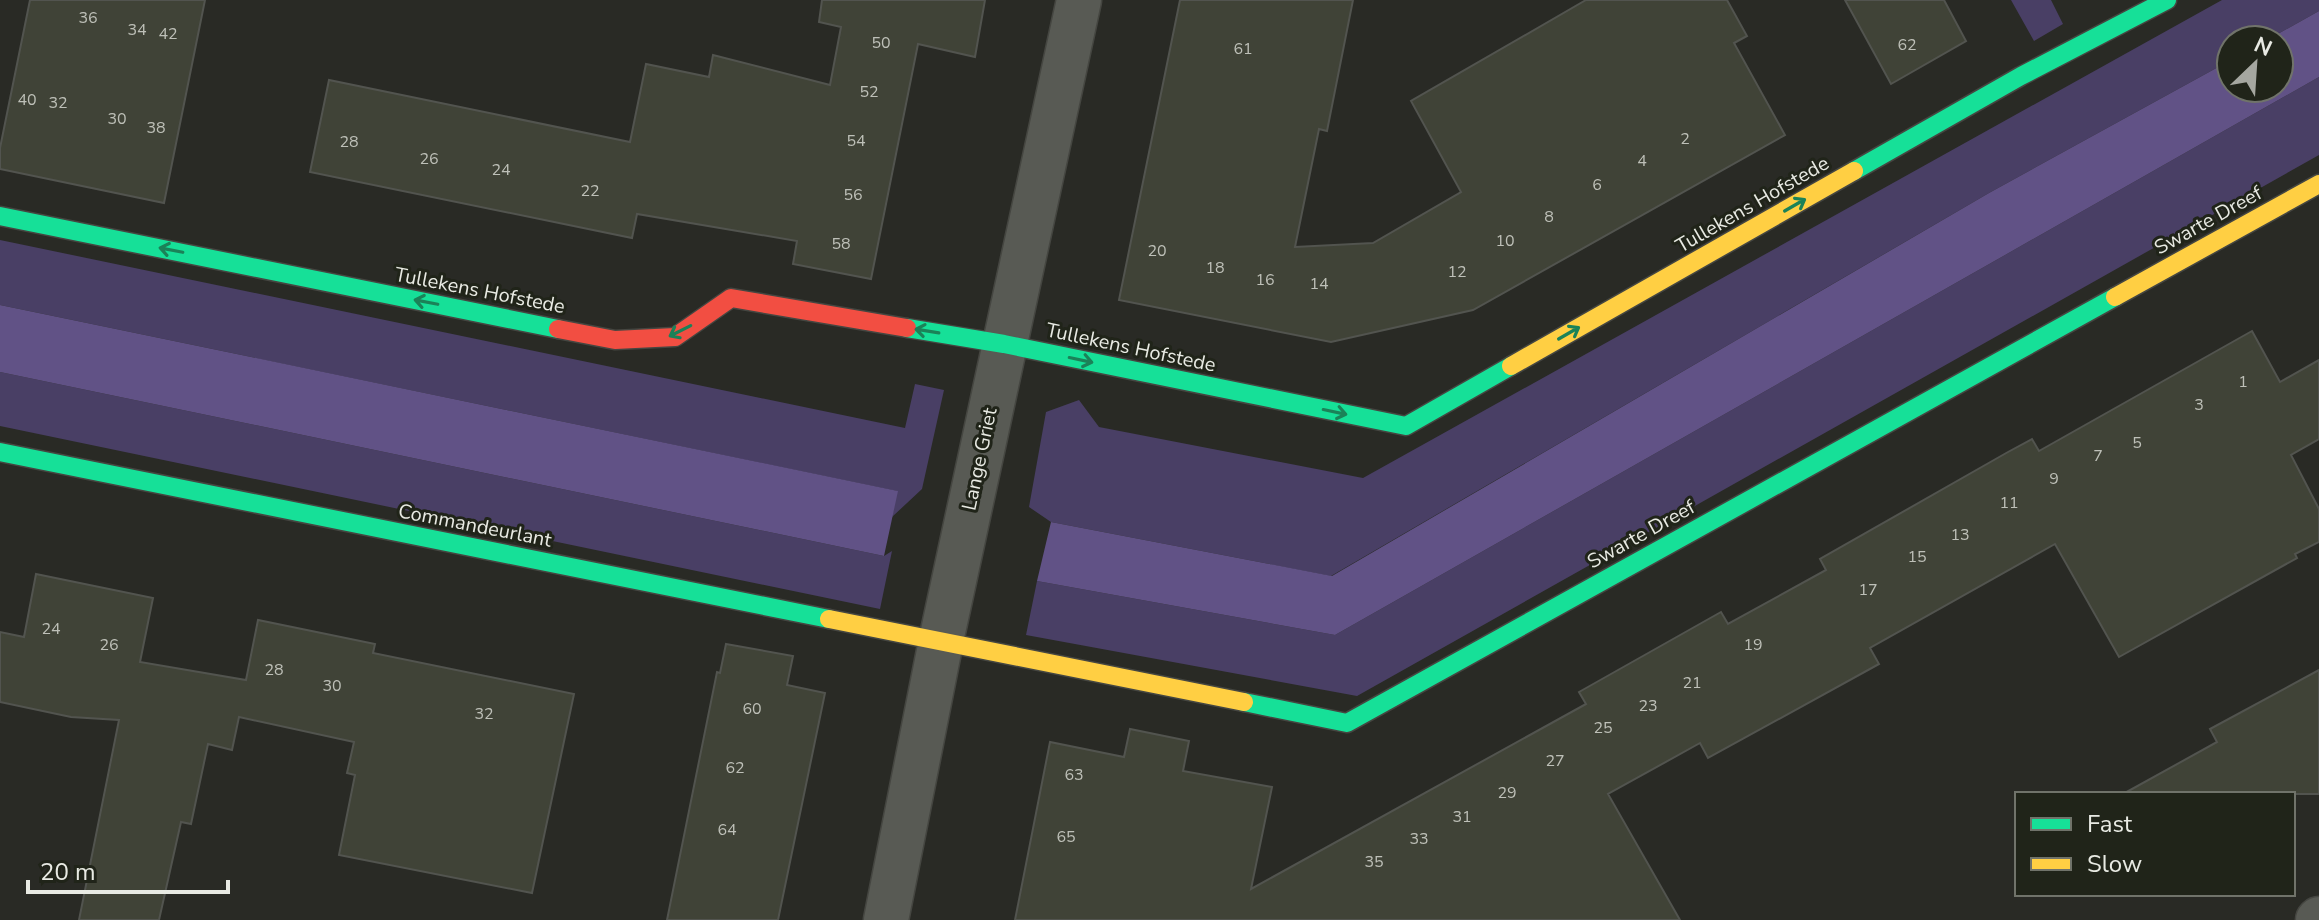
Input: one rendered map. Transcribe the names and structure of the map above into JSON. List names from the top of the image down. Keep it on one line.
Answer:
{"streets":{"street":["Tullekens Hofstede","Swarte Dreef","Lange Griet","Commandeurlant"]},"crossings":[["Tullekens Hofstede","Lange Griet"],["Swarte Dreef","Lange Griet"],["Swarte Dreef","Commandeurlant"],["Lange Griet","Commandeurlant"]],"house_numbers":["36","34","42","50","62","61","52","40","32","30","38","2","54","28","26","4","24","6","22","56","8","10","58","20","18","12","16","14","1","3","5","7","9","11","13","15","17","24","26","19","28","21","30","23","60","32","25","27","62","63","29","31","64","65","33","35"],"legend":["Fast","Slow"],"scale_bar":"20 m","north":"top right"}
